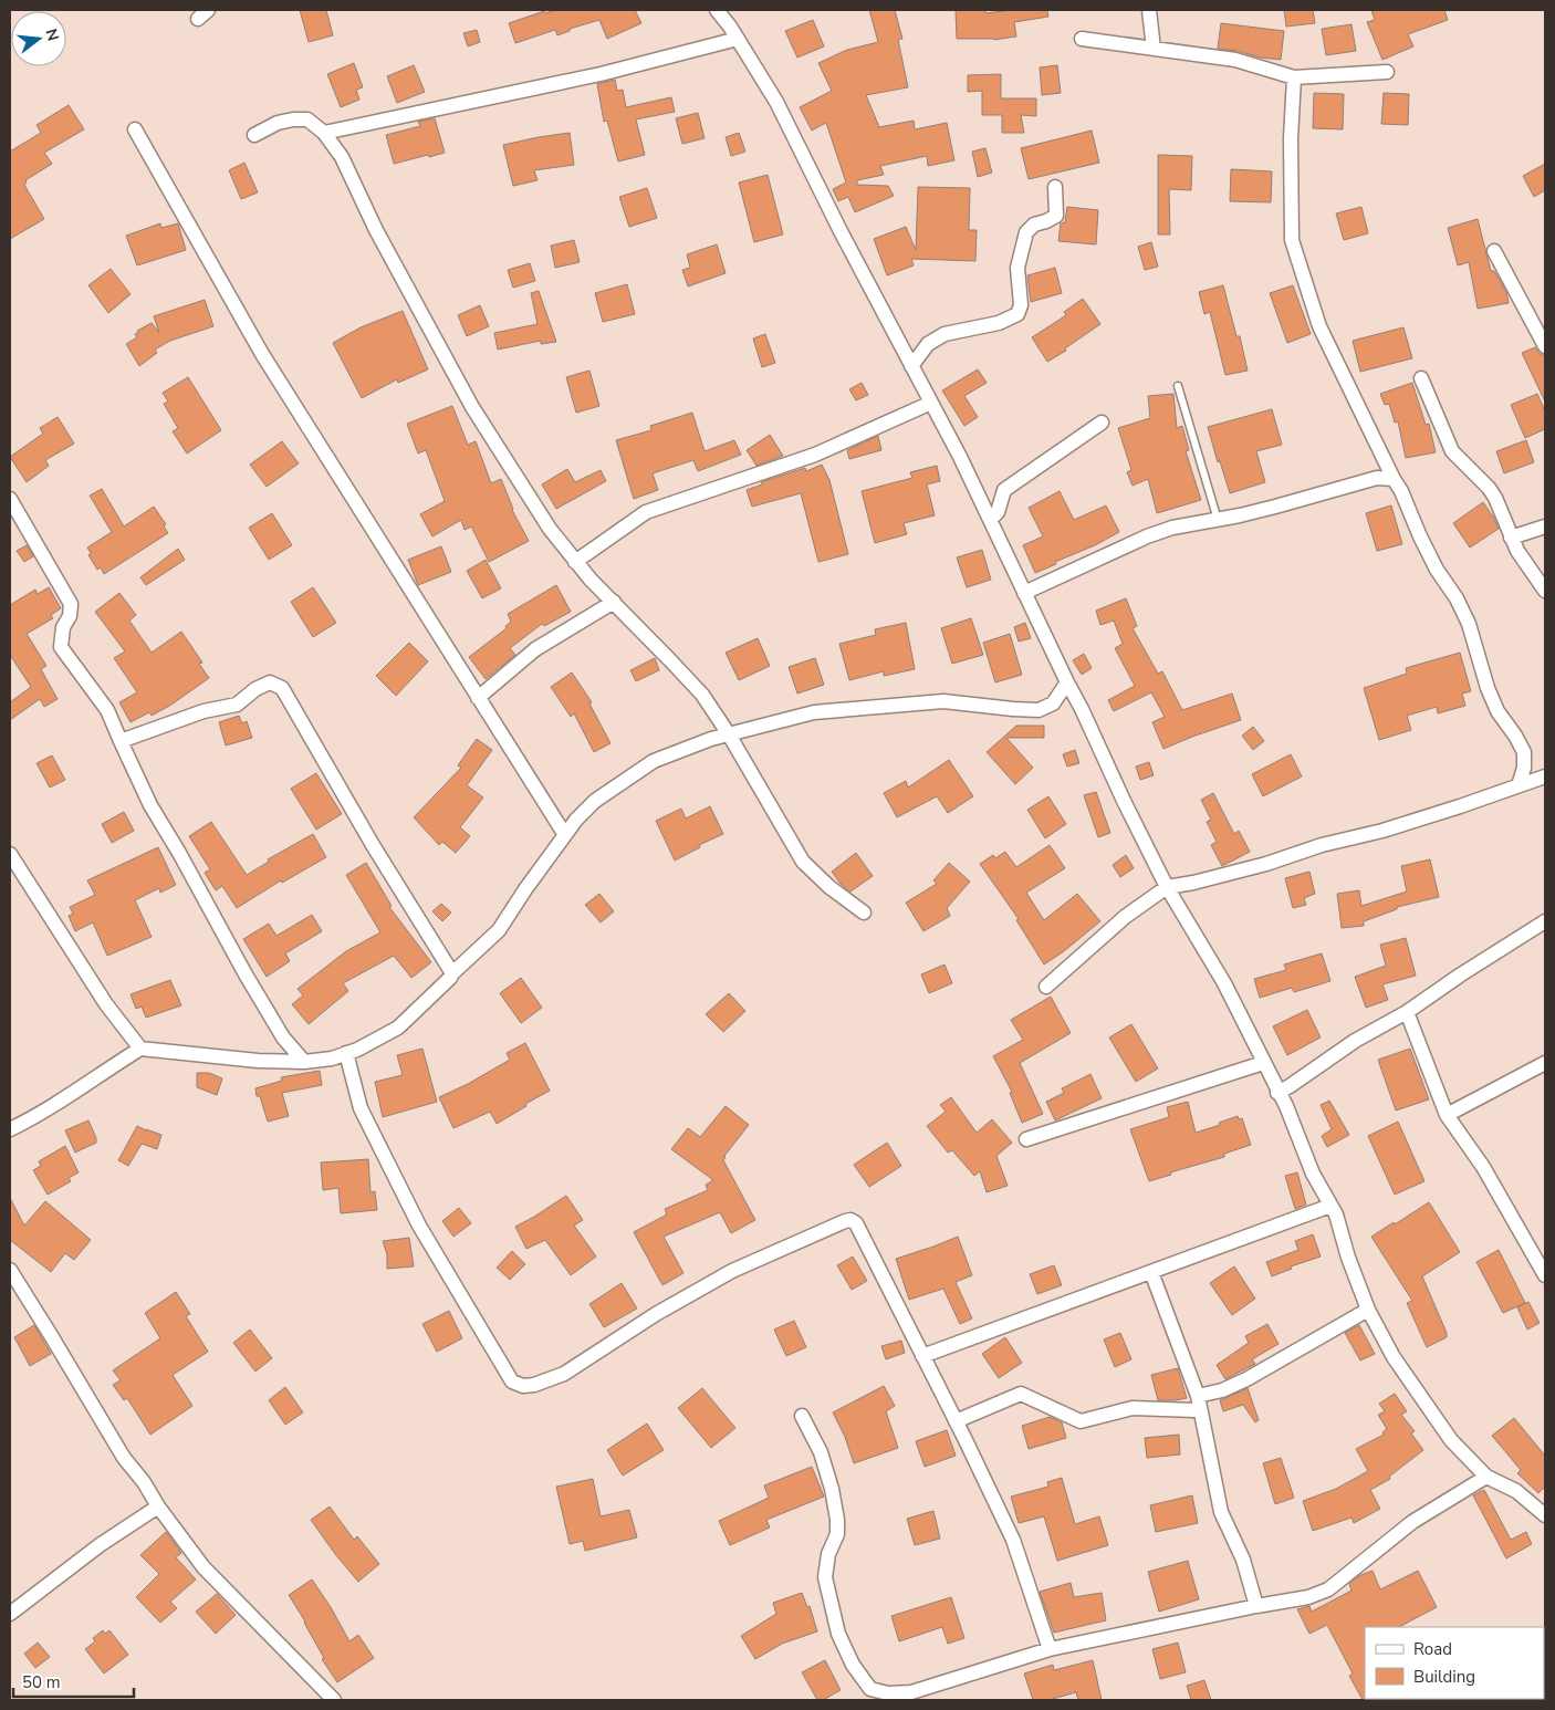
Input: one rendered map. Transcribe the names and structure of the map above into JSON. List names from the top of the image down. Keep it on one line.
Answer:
{"legend":["Road","Building"],"scale_bar":"50 m","north":"right"}
